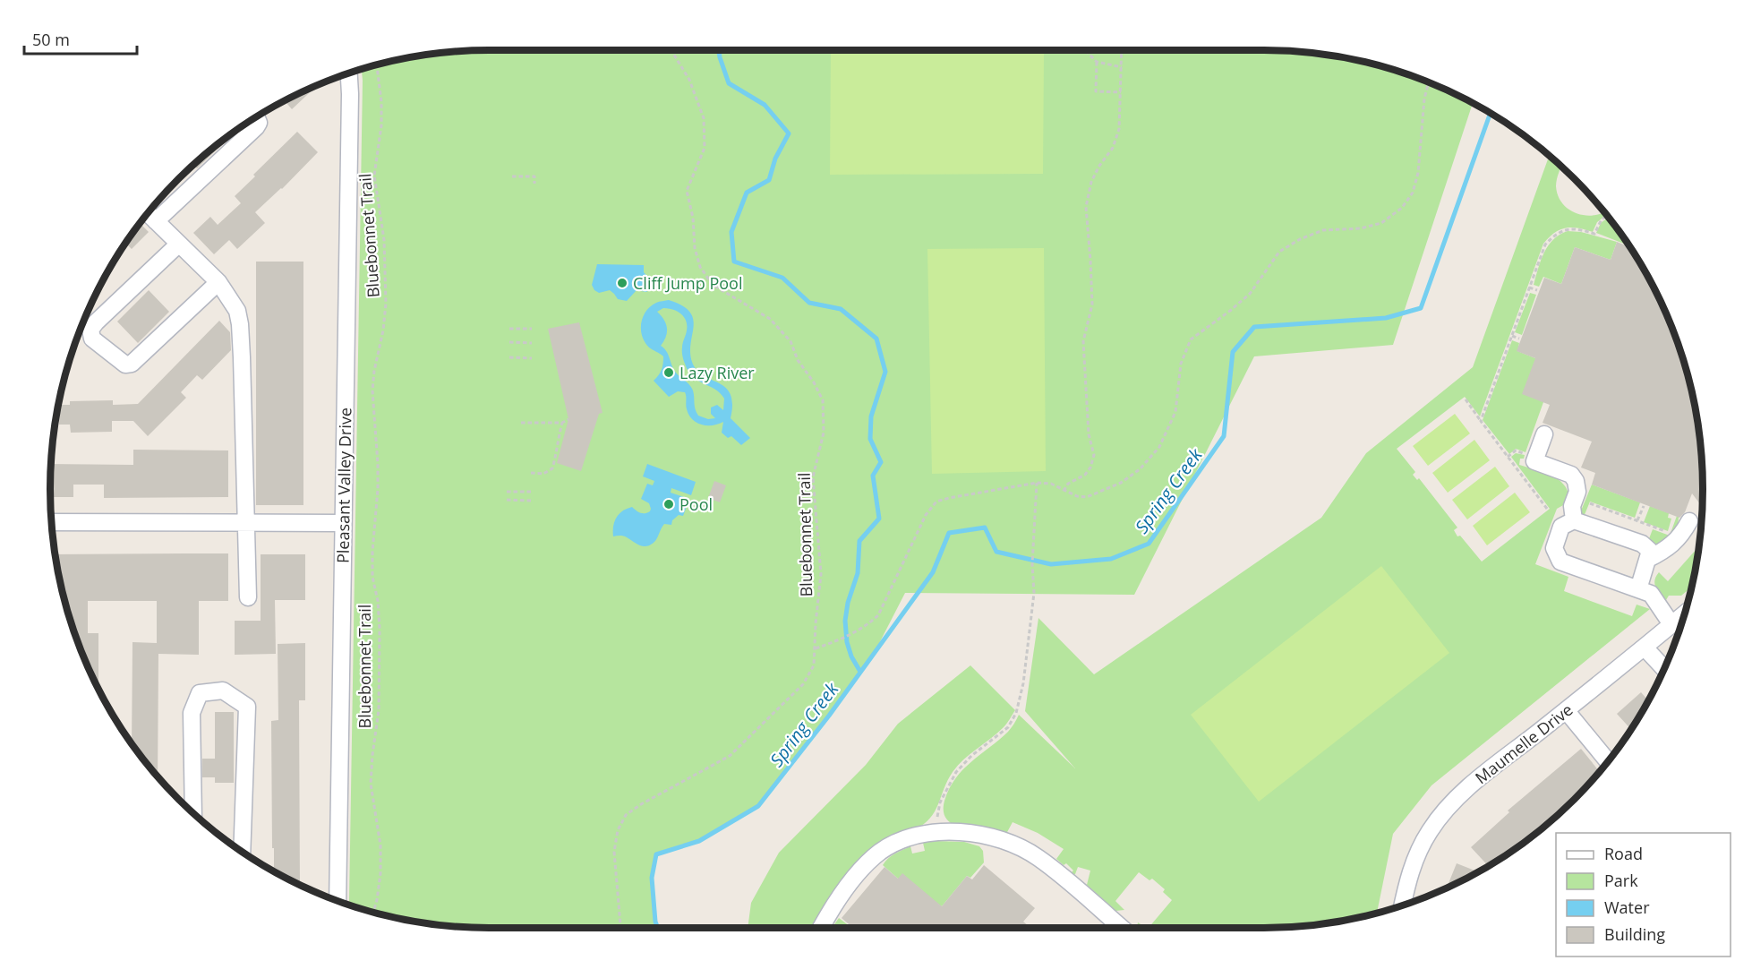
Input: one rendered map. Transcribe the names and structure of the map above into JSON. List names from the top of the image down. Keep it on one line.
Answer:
{"streets":{"street":["Pleasant Valley Drive","Maumelle Drive"],"path":["Bluebonnet Trail"]},"water":["Spring Creek"],"places":["Cliff Jump Pool","Lazy River","Pool"],"legend":["Road","Park","Water","Building"],"scale_bar":"50 m"}
